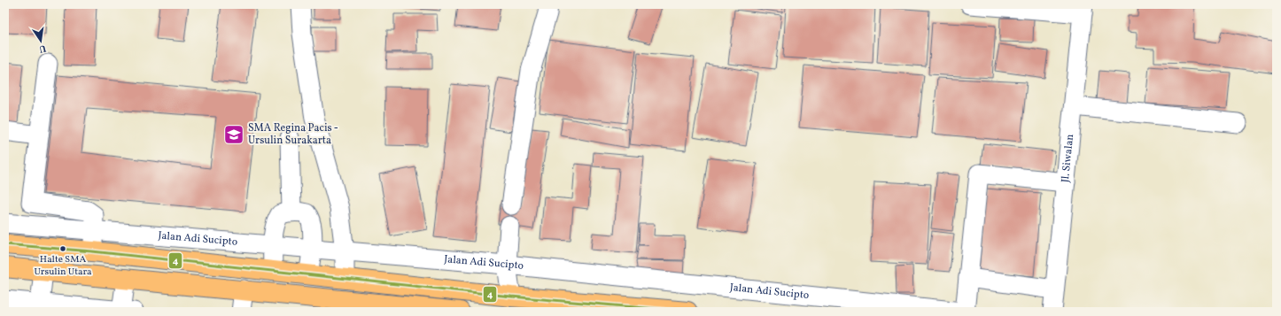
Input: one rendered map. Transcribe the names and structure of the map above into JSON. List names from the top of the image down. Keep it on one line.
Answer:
{"streets":{"highway":["Jalan Adi Sucipto"],"street":["Jl. Siwalan"]},"places":{"school or university":["SMA Regina Pacis - Ursulin Surakarta"],"other":["Halte SMA Ursulin Utara"]},"lines":["transit line 4"],"north":"bottom"}
